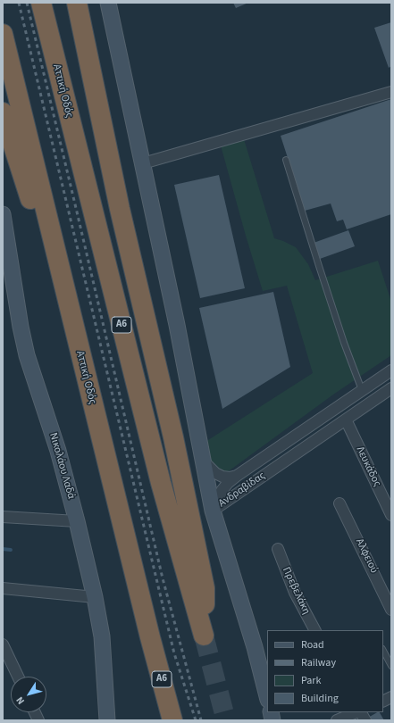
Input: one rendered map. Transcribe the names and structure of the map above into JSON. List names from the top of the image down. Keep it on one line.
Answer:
{"streets":{"highway":["Αττική Οδός","Α6"],"street":["Νικολάου Λαδά","Λευκάδος","Ανδραβίδας","Αλφειού","Πρεβελάκη"]},"crossings":[["Λευκάδος","Ανδραβίδας"]],"legend":["Road","Railway","Park","Building"],"north":"bottom left"}
